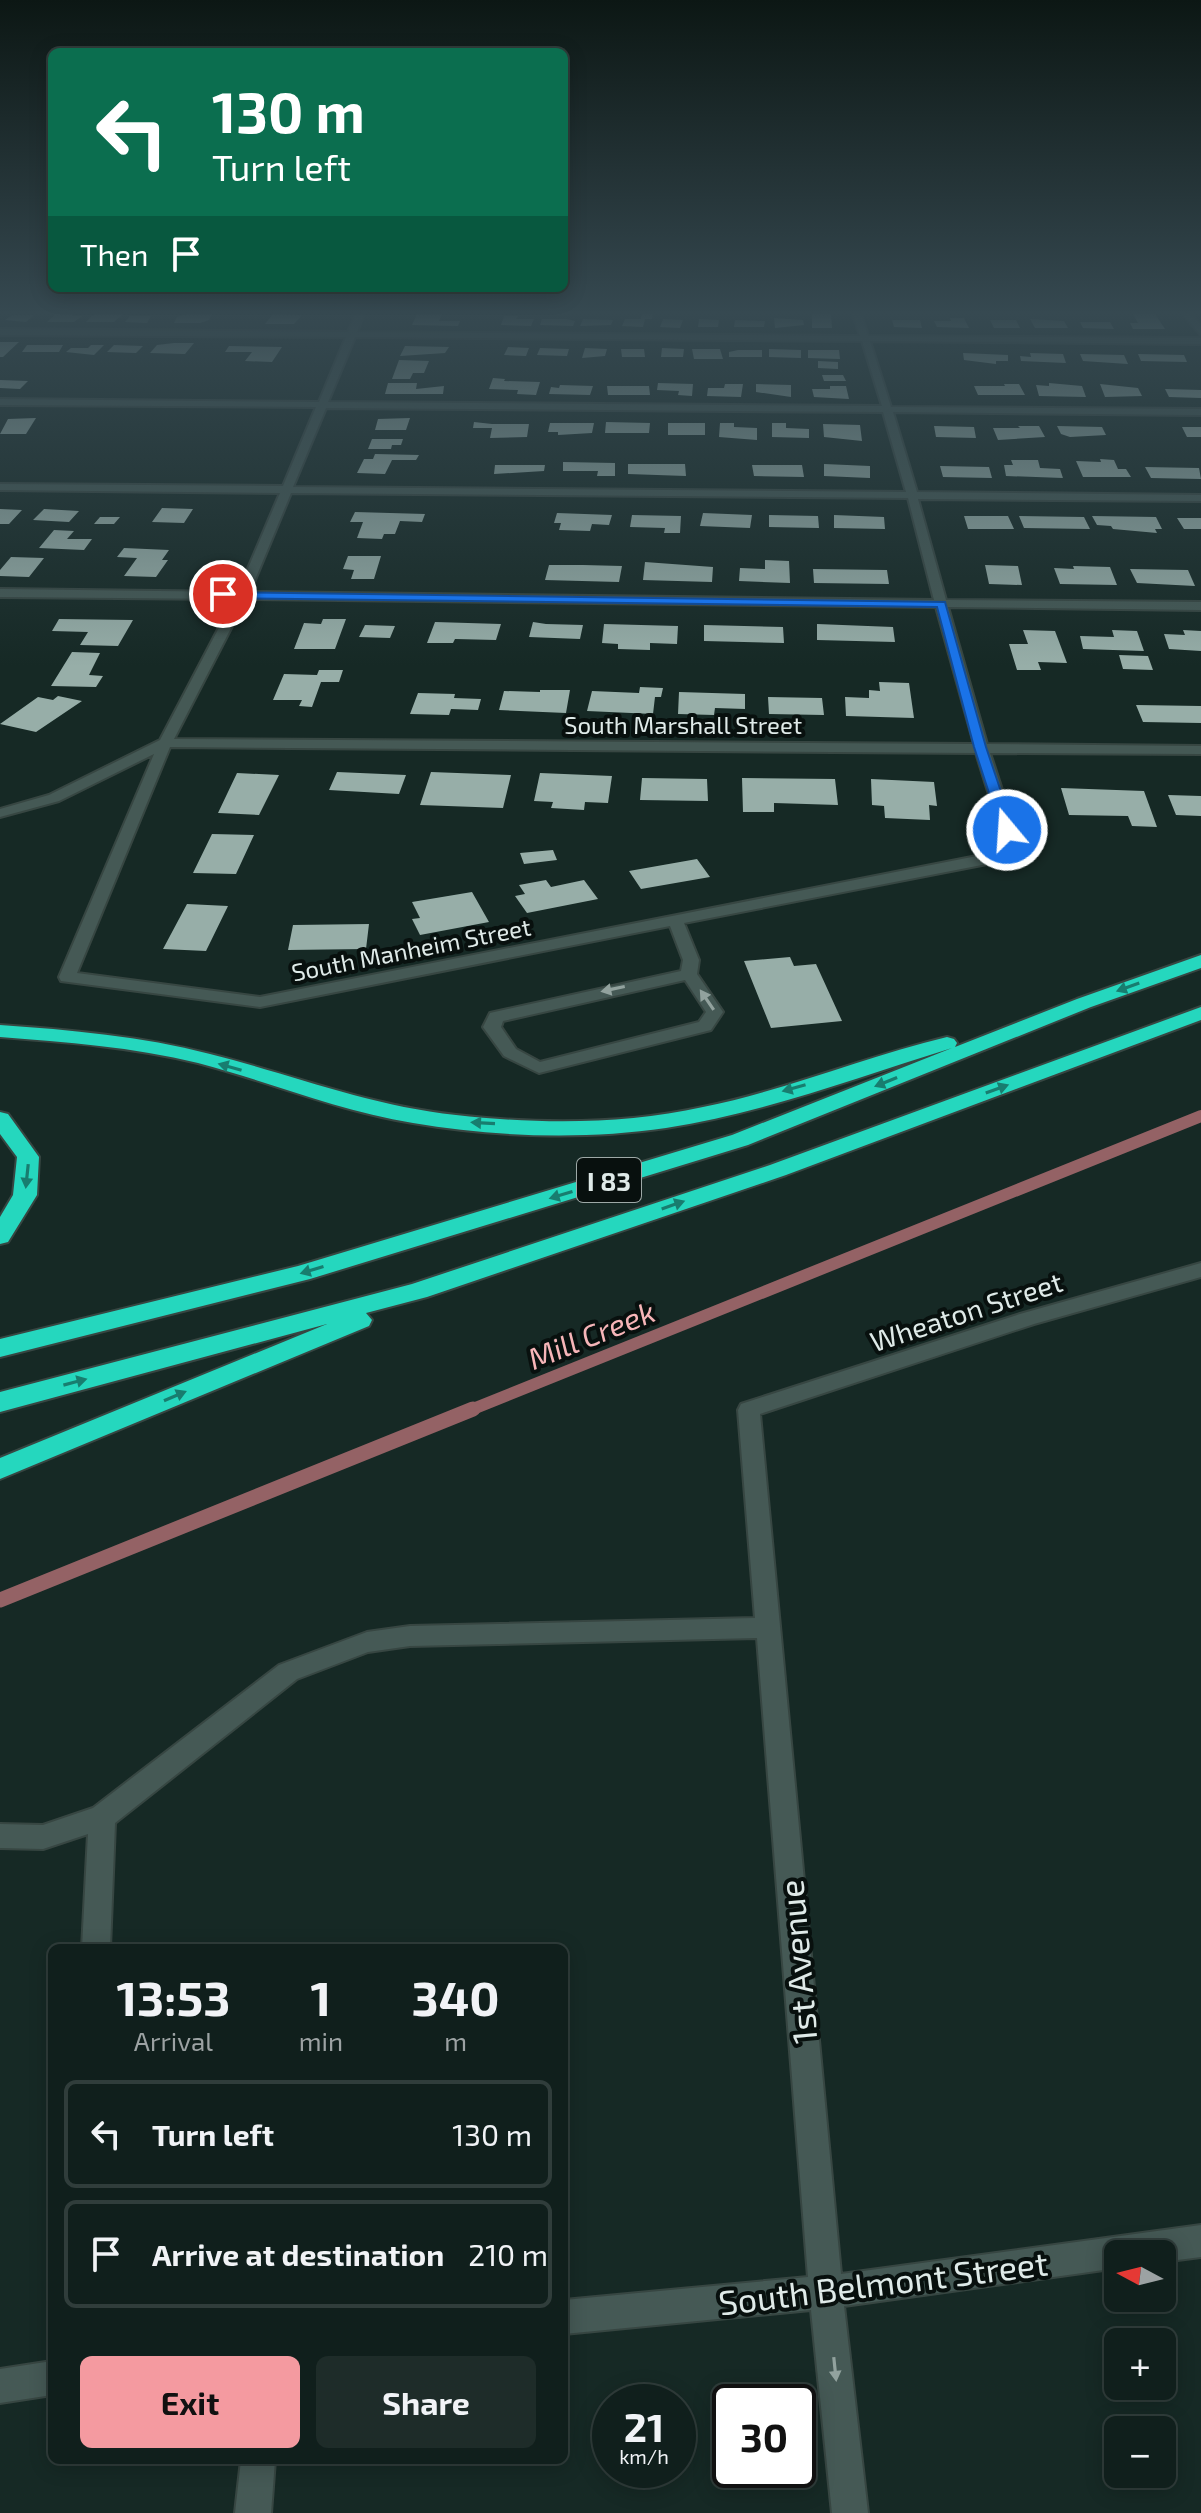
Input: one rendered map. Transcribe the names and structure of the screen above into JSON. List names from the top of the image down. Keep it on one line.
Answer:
{"streets":{"highway":["I 83"],"street":["South Marshall Street","South Manheim Street","Wheaton Street","1st Avenue","South Belmont Street"]},"crossings":[["South Marshall Street","South Manheim Street"],["Wheaton Street","1st Avenue"],["1st Avenue","South Belmont Street"]],"water":["Mill Creek"],"north":"left","page":{"turn":["130 m","Turn left"],"then":"Then","eta":["13:53","Arrival","1","min","340","m"],"list":[{"name":"Turn left","value":"130 m"},{"name":"Arrive at destination","value":"210 m"}],"map_buttons":["+","−"],"buttons":["Exit","Share"],"speed":"21 km/h","limit":"30"}}
